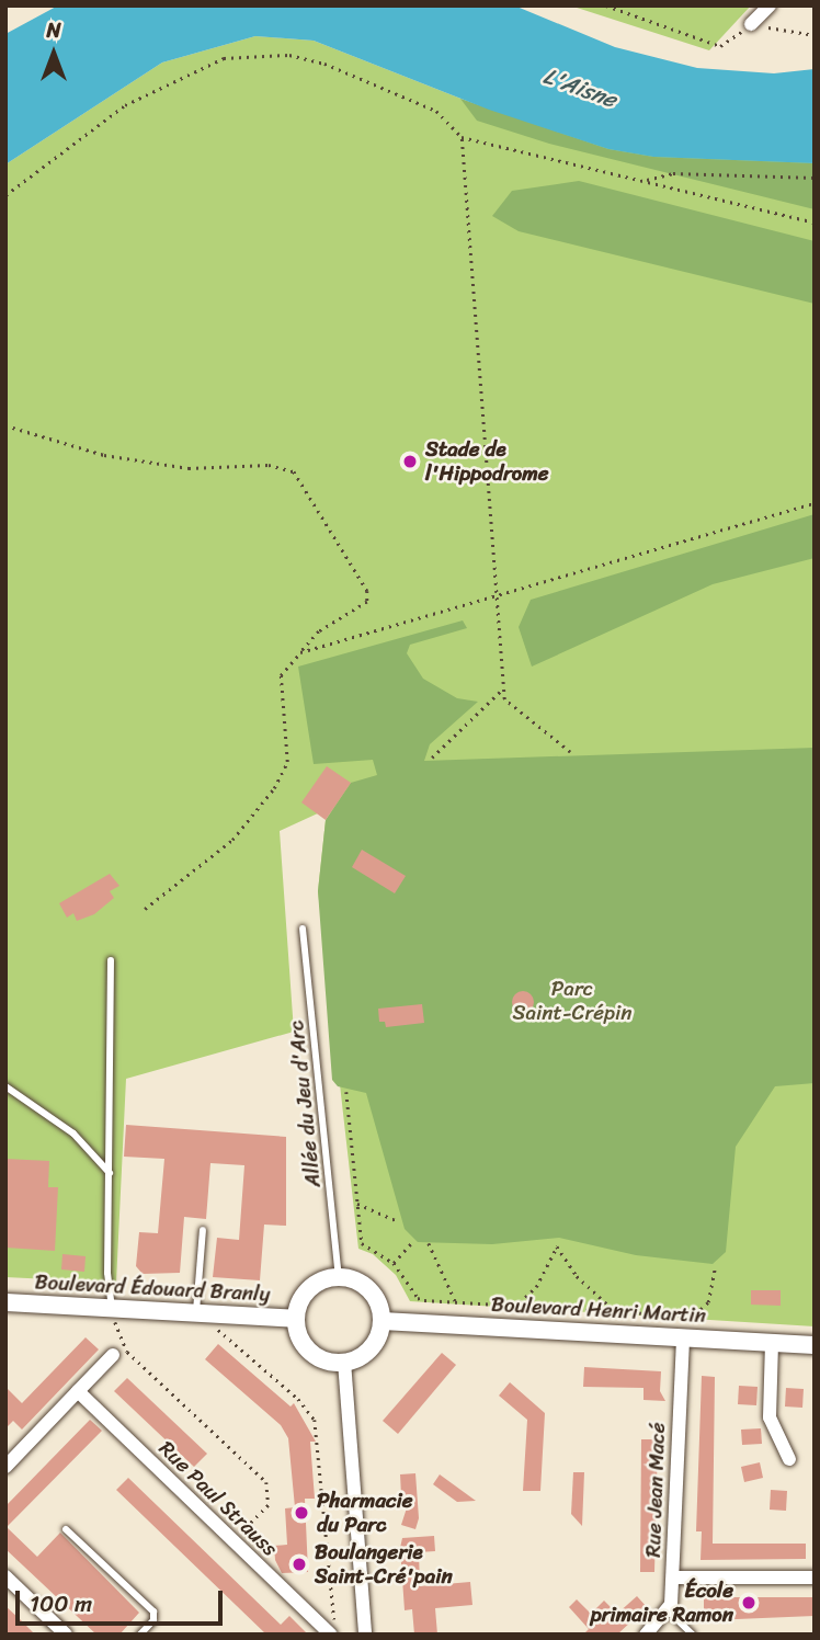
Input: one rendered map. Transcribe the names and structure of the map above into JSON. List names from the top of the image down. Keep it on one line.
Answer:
{"streets":{"street":["Boulevard Édouard Branly","Boulevard Henri Martin","Rue Jean Macé","Rue Paul Strauss"],"lane":["Allée du Jeu d'Arc"]},"crossings":[["Allée du Jeu d'Arc","Boulevard Édouard Branly"],["Allée du Jeu d'Arc","Boulevard Henri Martin"],["Boulevard Édouard Branly","Boulevard Henri Martin"],["Boulevard Henri Martin","Rue Jean Macé"]],"water":["L'Aisne"],"parks":["Parc Saint-Crépin"],"places":["Stade de l'Hippodrome","Pharmacie du Parc","Boulangerie Saint-Cré'pain","École primaire Ramon"],"scale_bar":"100 m","north":"top"}
